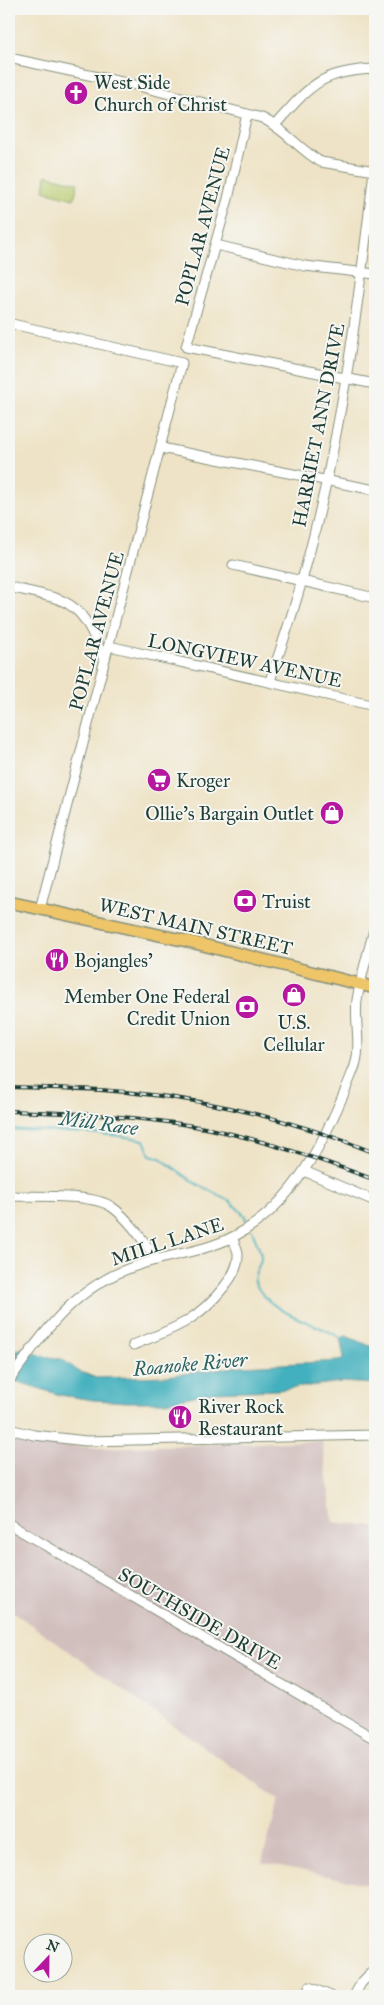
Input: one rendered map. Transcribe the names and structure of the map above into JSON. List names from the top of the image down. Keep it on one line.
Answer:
{"streets":{"main road":["WEST MAIN STREET"],"street":["POPLAR AVENUE","HARRIET ANN DRIVE","LONGVIEW AVENUE","MILL LANE","SOUTHSIDE DRIVE"]},"crossings":[["POPLAR AVENUE","HARRIET ANN DRIVE"],["POPLAR AVENUE","LONGVIEW AVENUE"],["POPLAR AVENUE","WEST MAIN STREET"],["HARRIET ANN DRIVE","LONGVIEW AVENUE"],["WEST MAIN STREET","MILL LANE"]],"water":["Mill Race","Roanoke River"],"places":{"church":["West Side Church of Christ"],"supermarket":["Kroger"],"shop":["Ollie's Bargain Outlet","U.S. Cellular"],"bank":["Truist","Member One Federal Credit Union"],"restaurant":["Bojangles'","River Rock Restaurant"]},"north":"top"}
